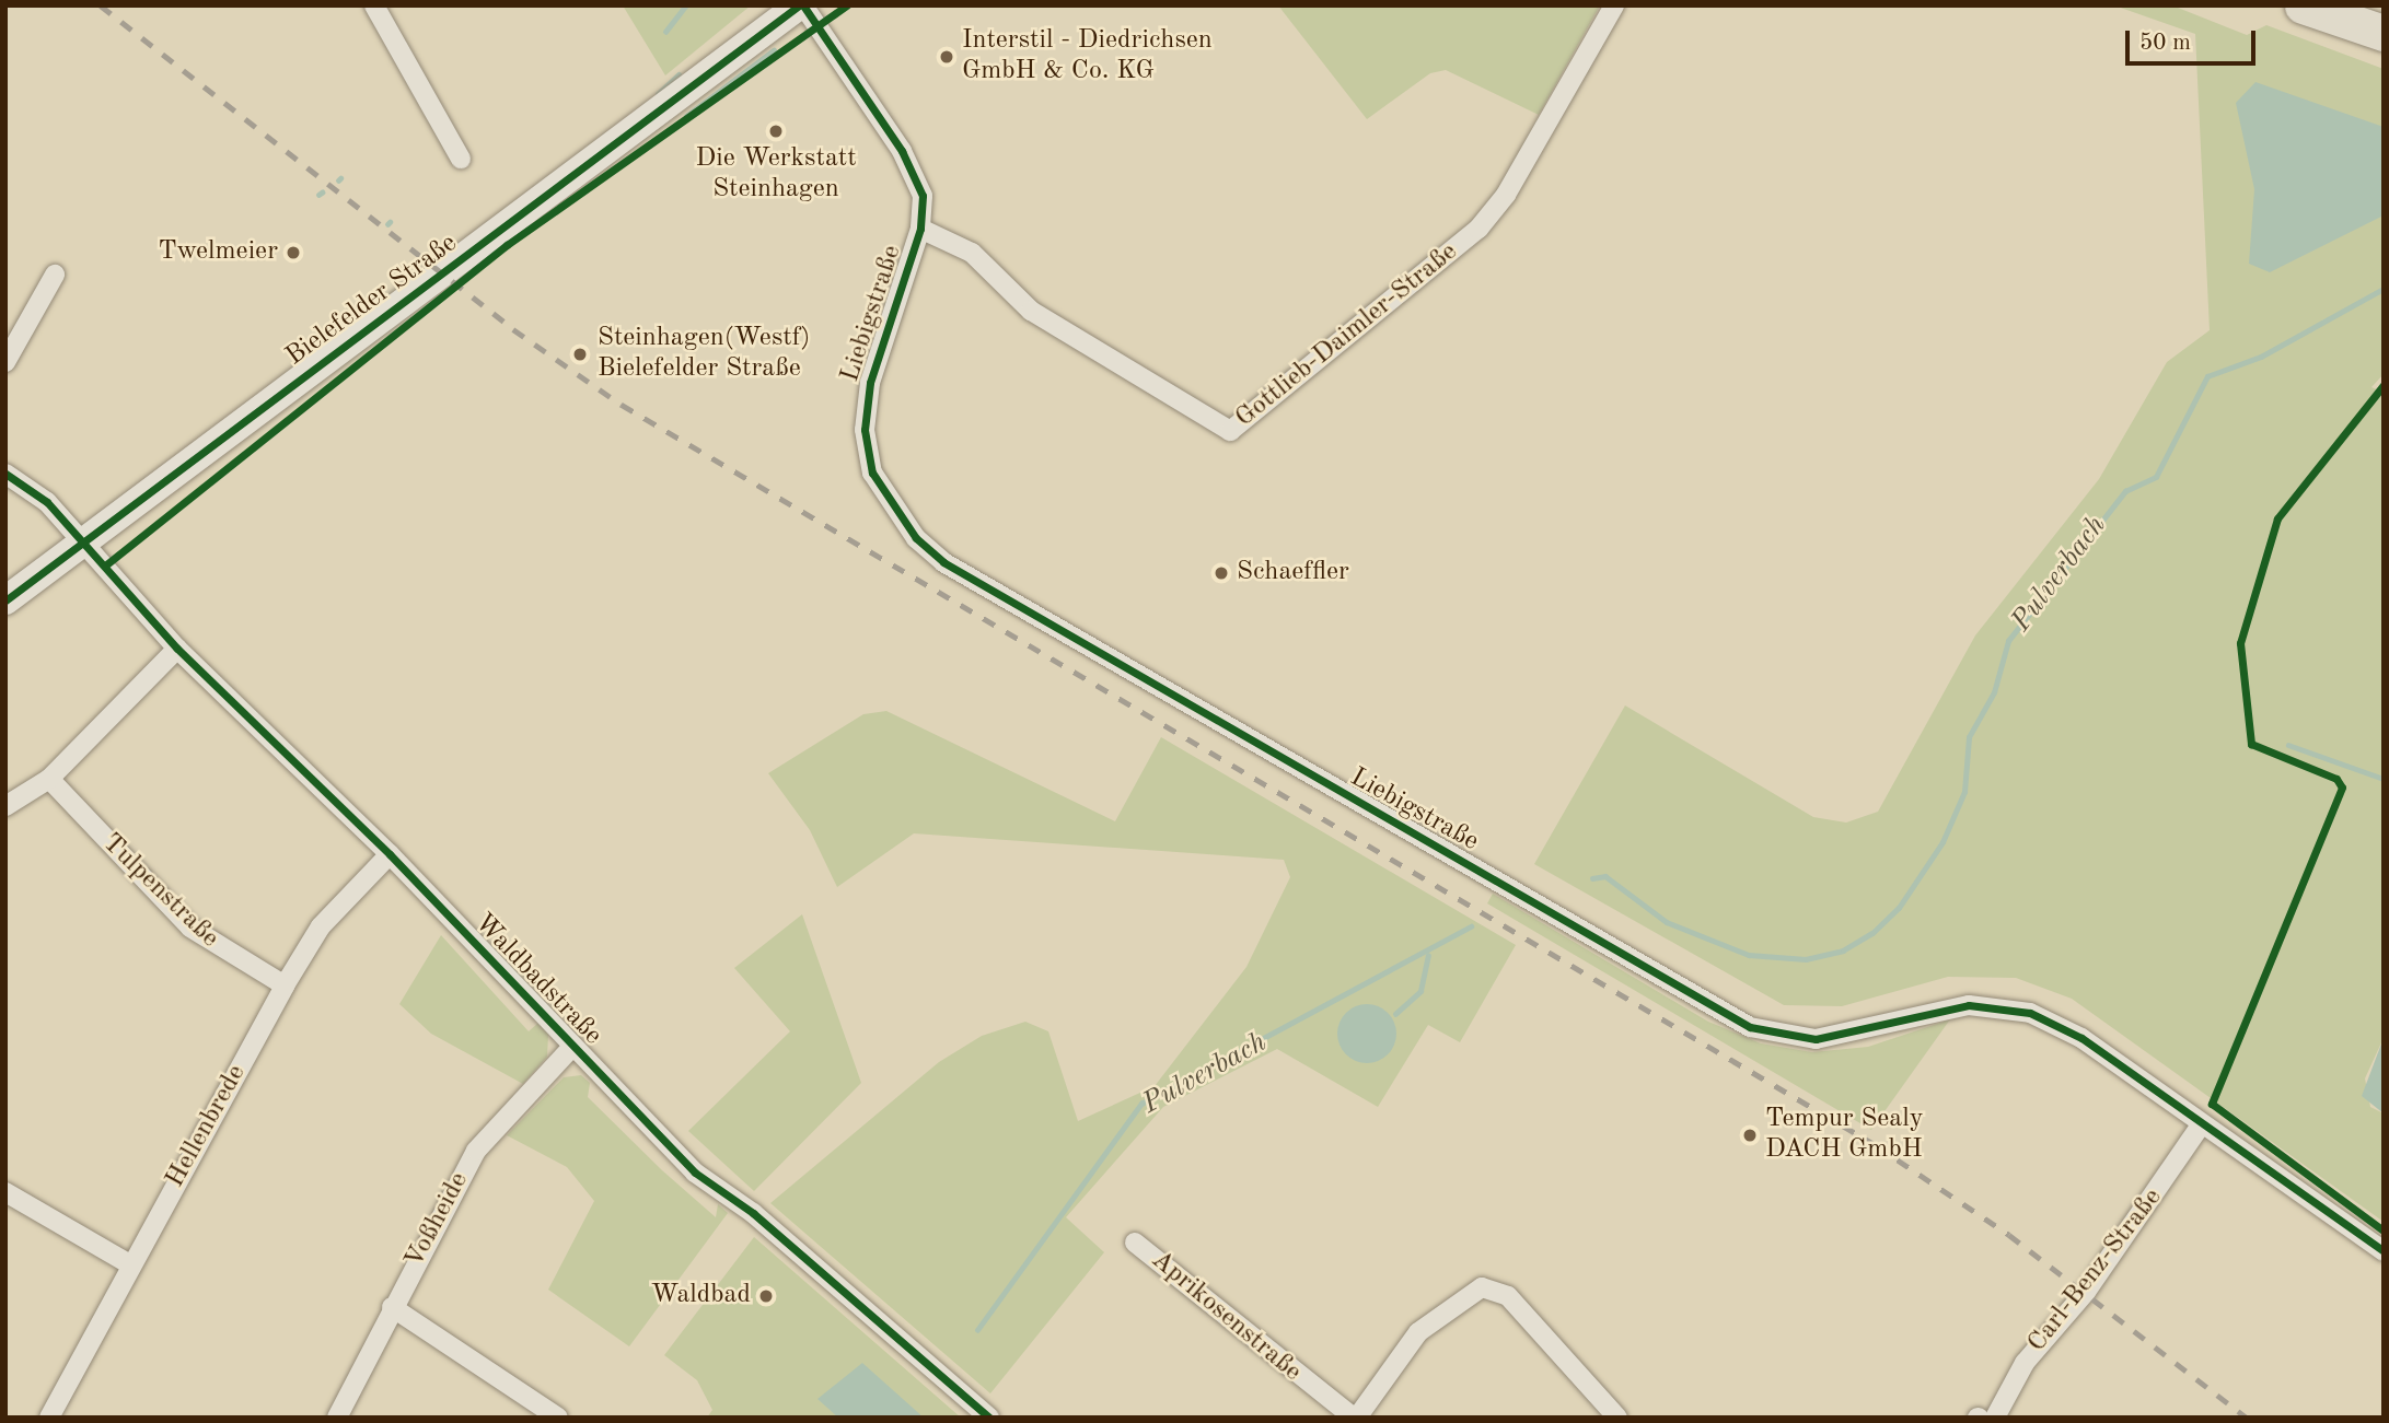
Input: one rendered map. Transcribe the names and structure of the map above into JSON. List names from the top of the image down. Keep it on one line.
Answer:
{"streets":{"main road":["Bielefelder Straße"],"street":["Liebigstraße","Gottlieb-Daimler-Straße","Tulpenstraße","Waldbadstraße","Hellenbrede","Voßheide","Carl-Benz-Straße","Aprikosenstraße"]},"crossings":[["Bielefelder Straße","Liebigstraße"],["Bielefelder Straße","Waldbadstraße"],["Liebigstraße","Gottlieb-Daimler-Straße"],["Liebigstraße","Carl-Benz-Straße"],["Tulpenstraße","Hellenbrede"],["Waldbadstraße","Hellenbrede"],["Waldbadstraße","Voßheide"]],"water":["Pulverbach"],"places":["Interstil - Diedrichsen GmbH & Co. KG","Die Werkstatt Steinhagen","Twelmeier","Steinhagen(Westf) Bielefelder Straße","Schaeffler","Tempur Sealy DACH GmbH","Waldbad"],"scale_bar":"50 m"}
